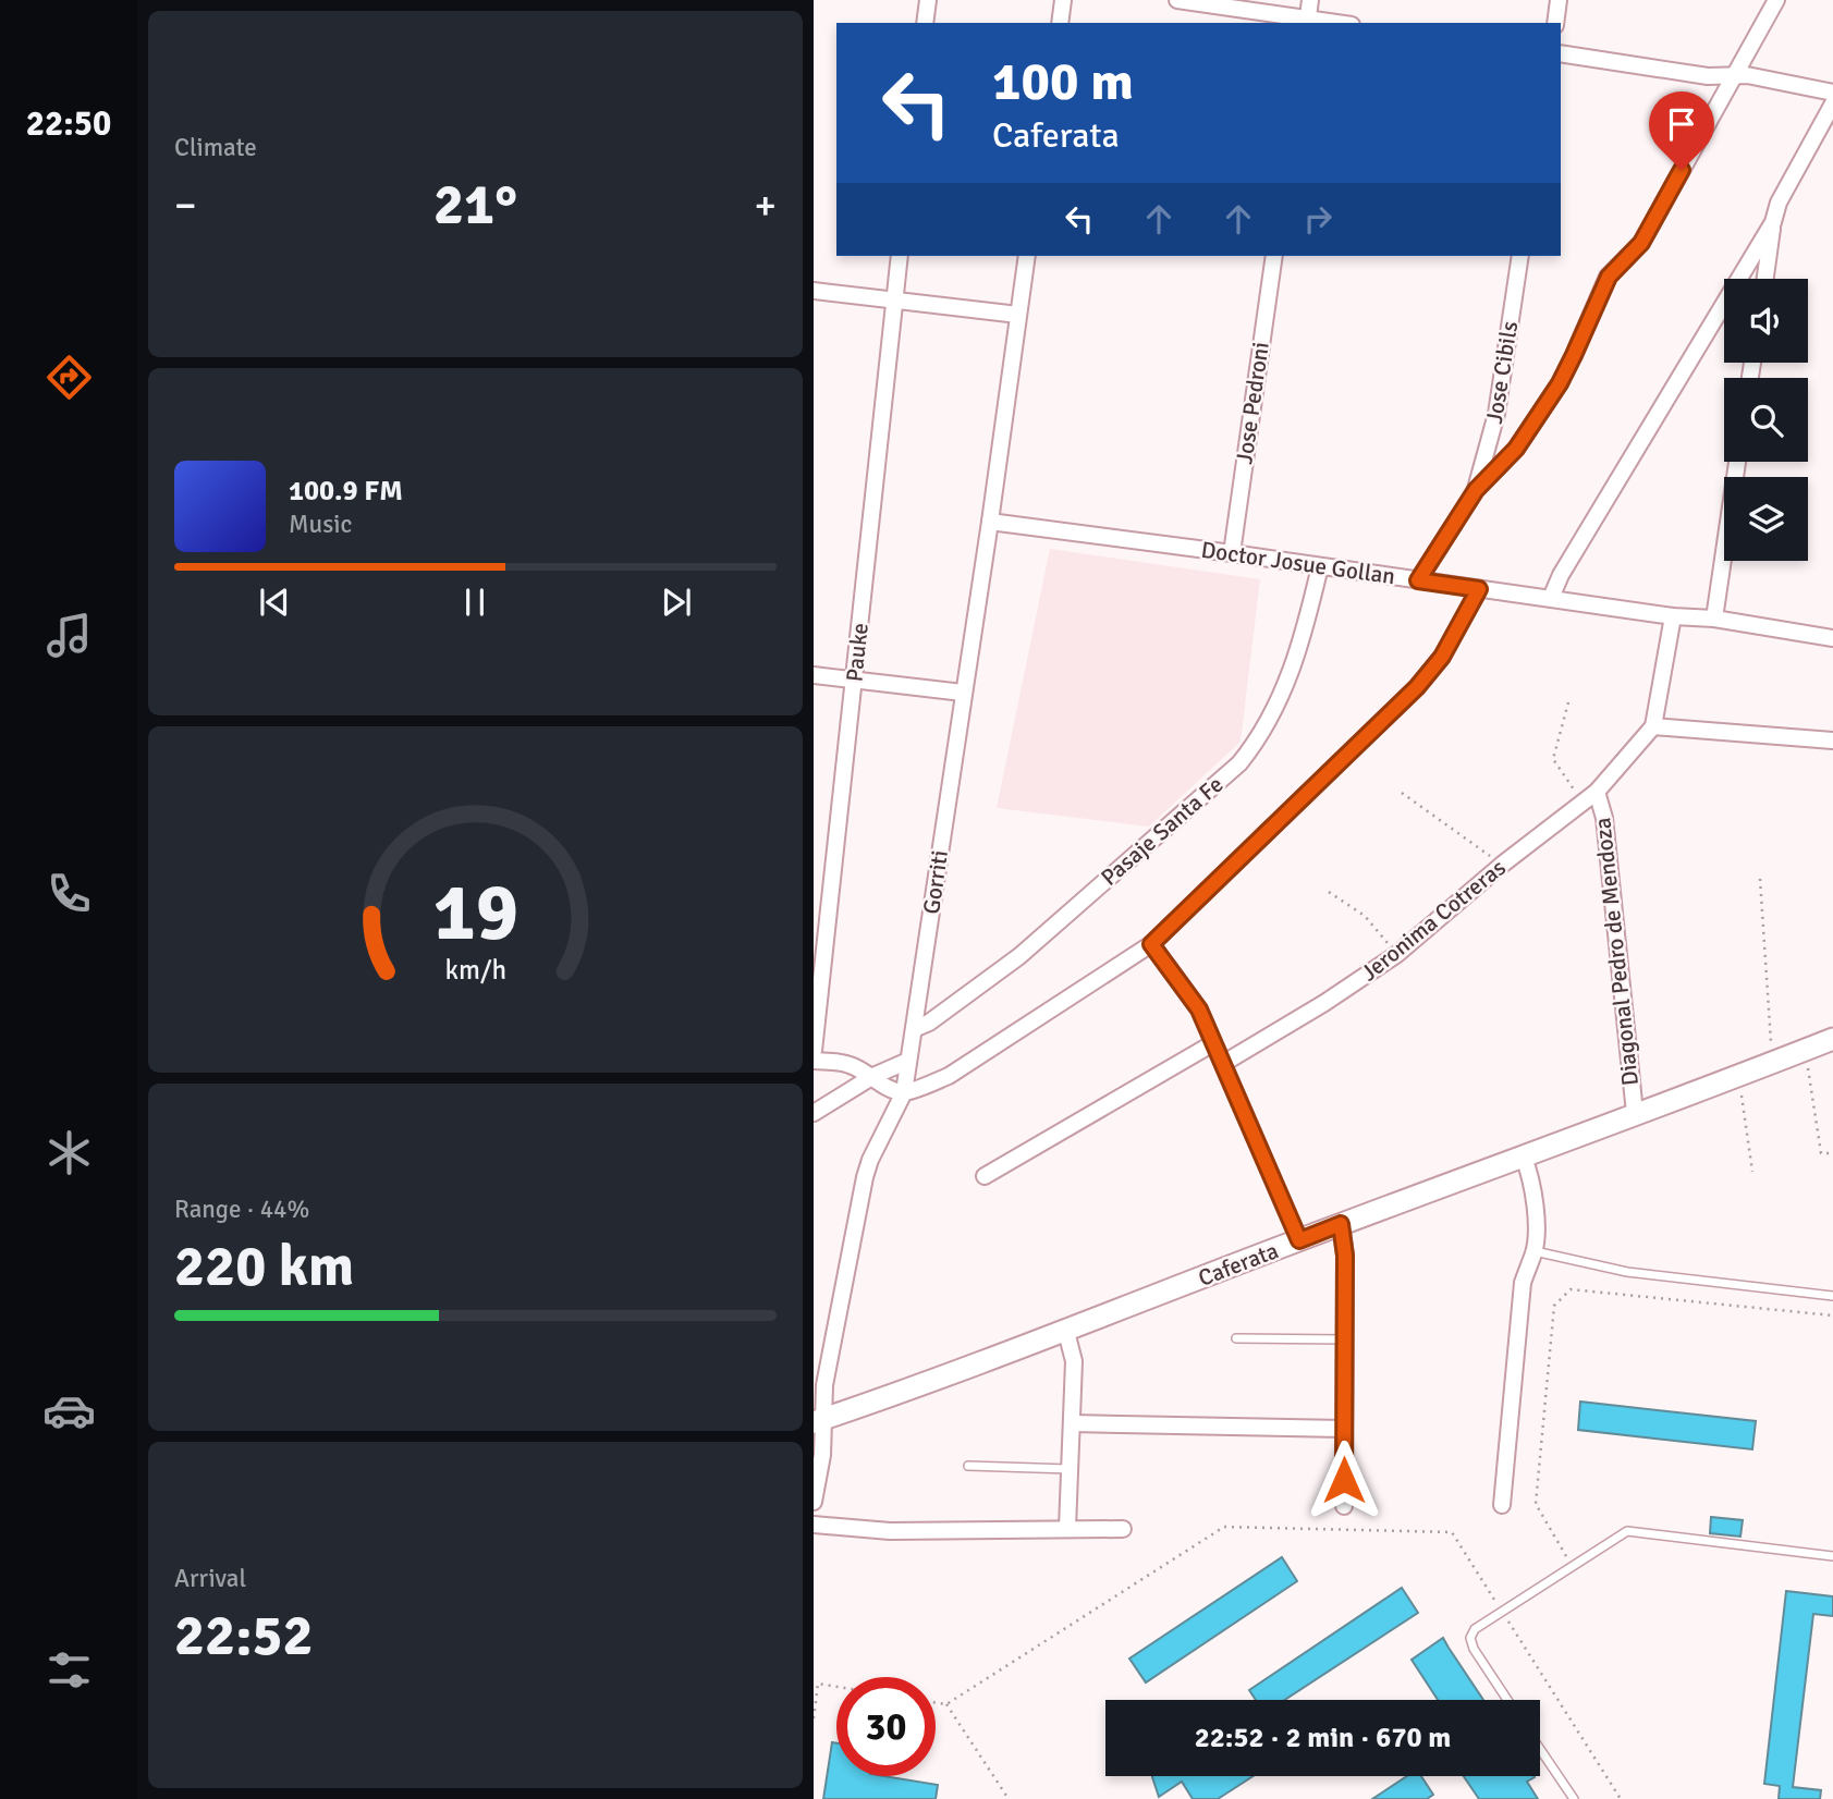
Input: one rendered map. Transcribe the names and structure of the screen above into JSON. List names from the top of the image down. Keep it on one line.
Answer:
{"streets":{"street":["Jose Cibils","Jose Pedroni","Doctor Josue Gollan","Pauke","Pasaje Santa Fe","Gorriti","Jeronima Cotreras","Diagonal Pedro de Mendoza","Caferata"]},"crossings":[["Jose Pedroni","Doctor Josue Gollan"],["Doctor Josue Gollan","Pasaje Santa Fe"],["Doctor Josue Gollan","Gorriti"],["Pasaje Santa Fe","Gorriti"],["Gorriti","Caferata"],["Jeronima Cotreras","Diagonal Pedro de Mendoza"],["Diagonal Pedro de Mendoza","Caferata"]],"page":{"tabs":"22:50","tile":["Climate",["Range · 44%","220 km"],["Arrival","22:52"]],"turn":["100 m","Caferata"],"heat":["−","21°","+"],"song":["100.9 FM","Music"],"limit":"30","trip":"22:52 · 2 min · 670 m","gauge":["19","km/h"]}}
